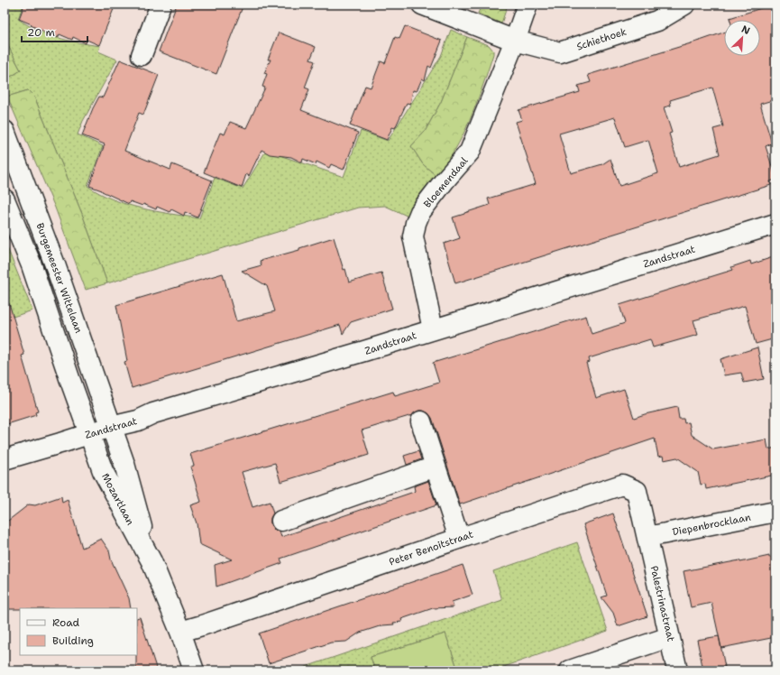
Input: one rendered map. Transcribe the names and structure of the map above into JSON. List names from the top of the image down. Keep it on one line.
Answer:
{"streets":{"street":["Schiethoek","Bloemendaal","Zandstraat","Burgemeester Wittelaan","Mozartlaan","Diepenbrocklaan","Peter Benoitstraat","Palestrinastraat"]},"crossings":[["Schiethoek","Bloemendaal"],["Bloemendaal","Zandstraat"],["Zandstraat","Burgemeester Wittelaan"],["Zandstraat","Mozartlaan"],["Burgemeester Wittelaan","Mozartlaan"],["Mozartlaan","Peter Benoitstraat"],["Diepenbrocklaan","Peter Benoitstraat"],["Diepenbrocklaan","Palestrinastraat"],["Peter Benoitstraat","Palestrinastraat"]],"legend":["Road","Building"],"scale_bar":"20 m","north":"top right"}
